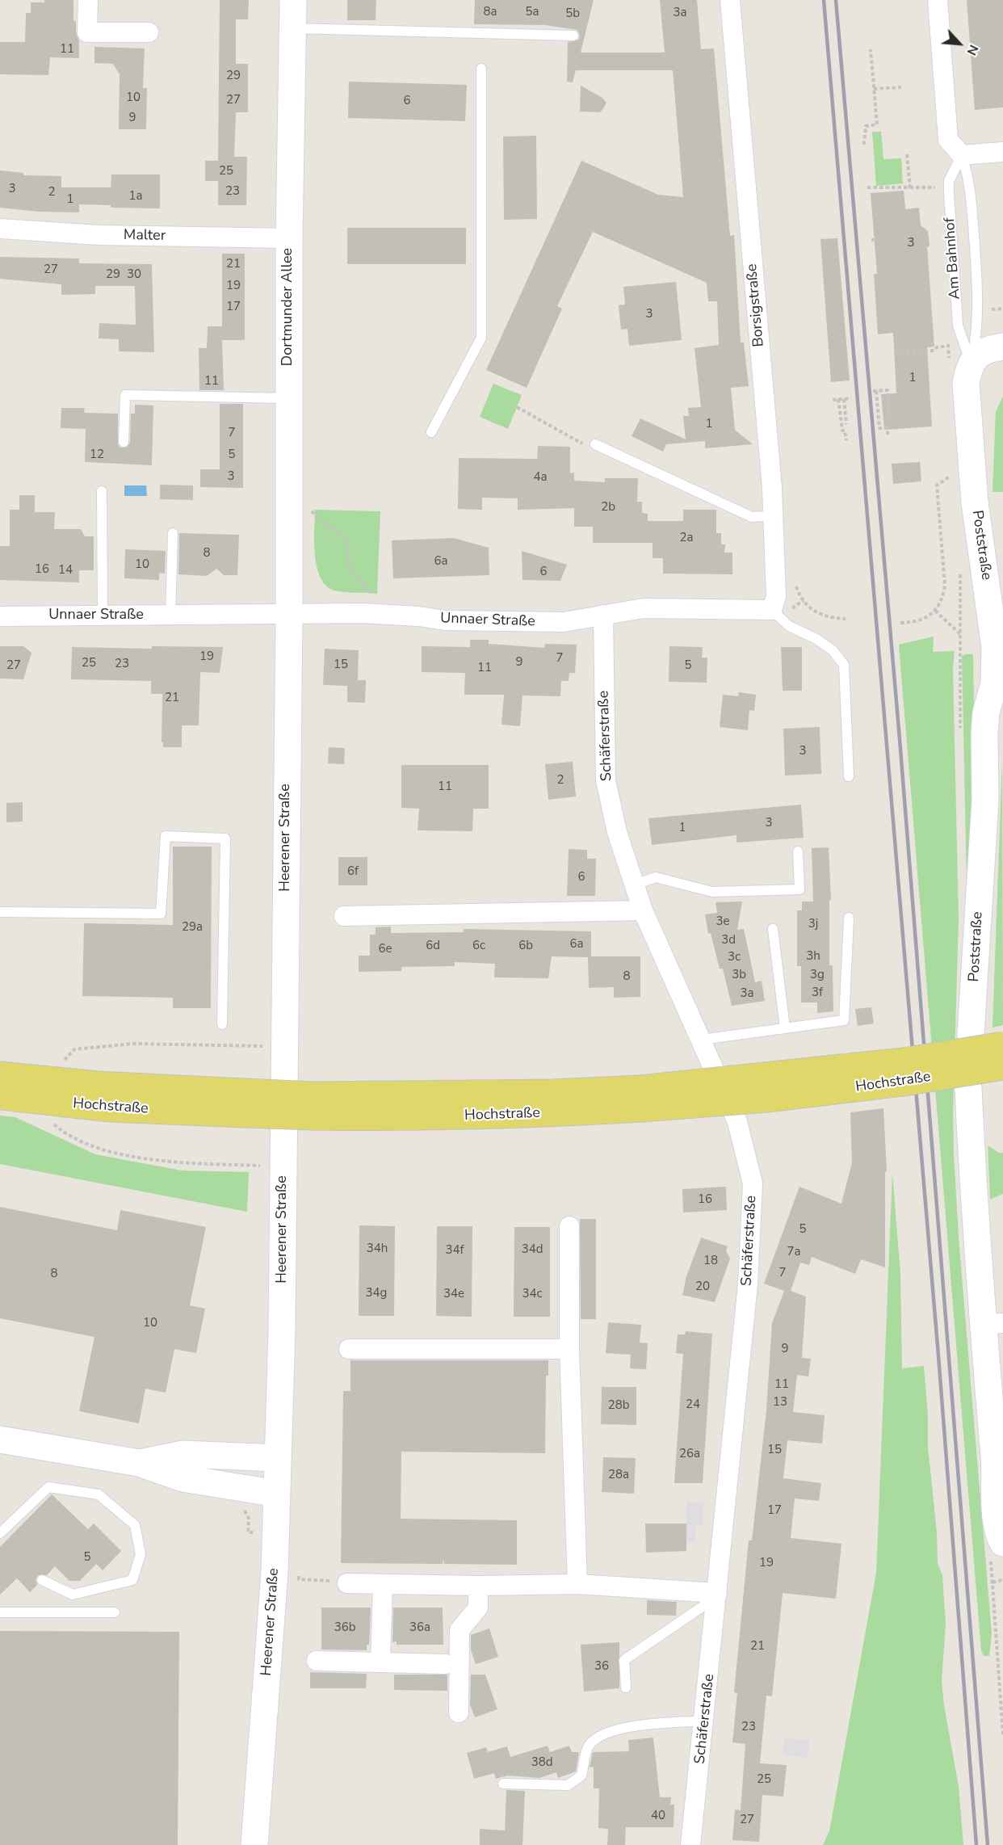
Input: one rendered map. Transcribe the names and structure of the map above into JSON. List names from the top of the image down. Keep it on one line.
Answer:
{"streets":{"main road":["Am Bahnhof","Dortmunder Allee","Poststraße","Heerener Straße","Hochstraße"],"street":["Malter","Borsigstraße","Unnaer Straße","Schäferstraße"]},"crossings":[["Malter","Dortmunder Allee"],["Am Bahnhof","Poststraße"],["Borsigstraße","Unnaer Straße"],["Dortmunder Allee","Unnaer Straße"],["Dortmunder Allee","Heerener Straße"],["Unnaer Straße","Schäferstraße"],["Unnaer Straße","Heerener Straße"]],"house_numbers":["8a","5a","3a","5b","11","29","10","27","6","9","25","3","23","2","1a","1","3","21","27","29","30","19","17","3","1","11","1","7","12","5","3","4a","2b","2a","8","6a","10","16","14","6","19","7","9","25","23","15","27","5","11","21","3","2","11","3","1","6f","6","3e","3j","29a","3d","6a","6d","6c","6b","6e","3h","3c","3b","3g","8","3f","3a","16","5","34h","34d","34f","7a","18","7","8","20","34g","34e","34c","10","9","11","13","24","28b","15","26a","28a","17","5","19","36b","36a","21","36","23","38d","25","40","27"],"north":"bottom right"}
